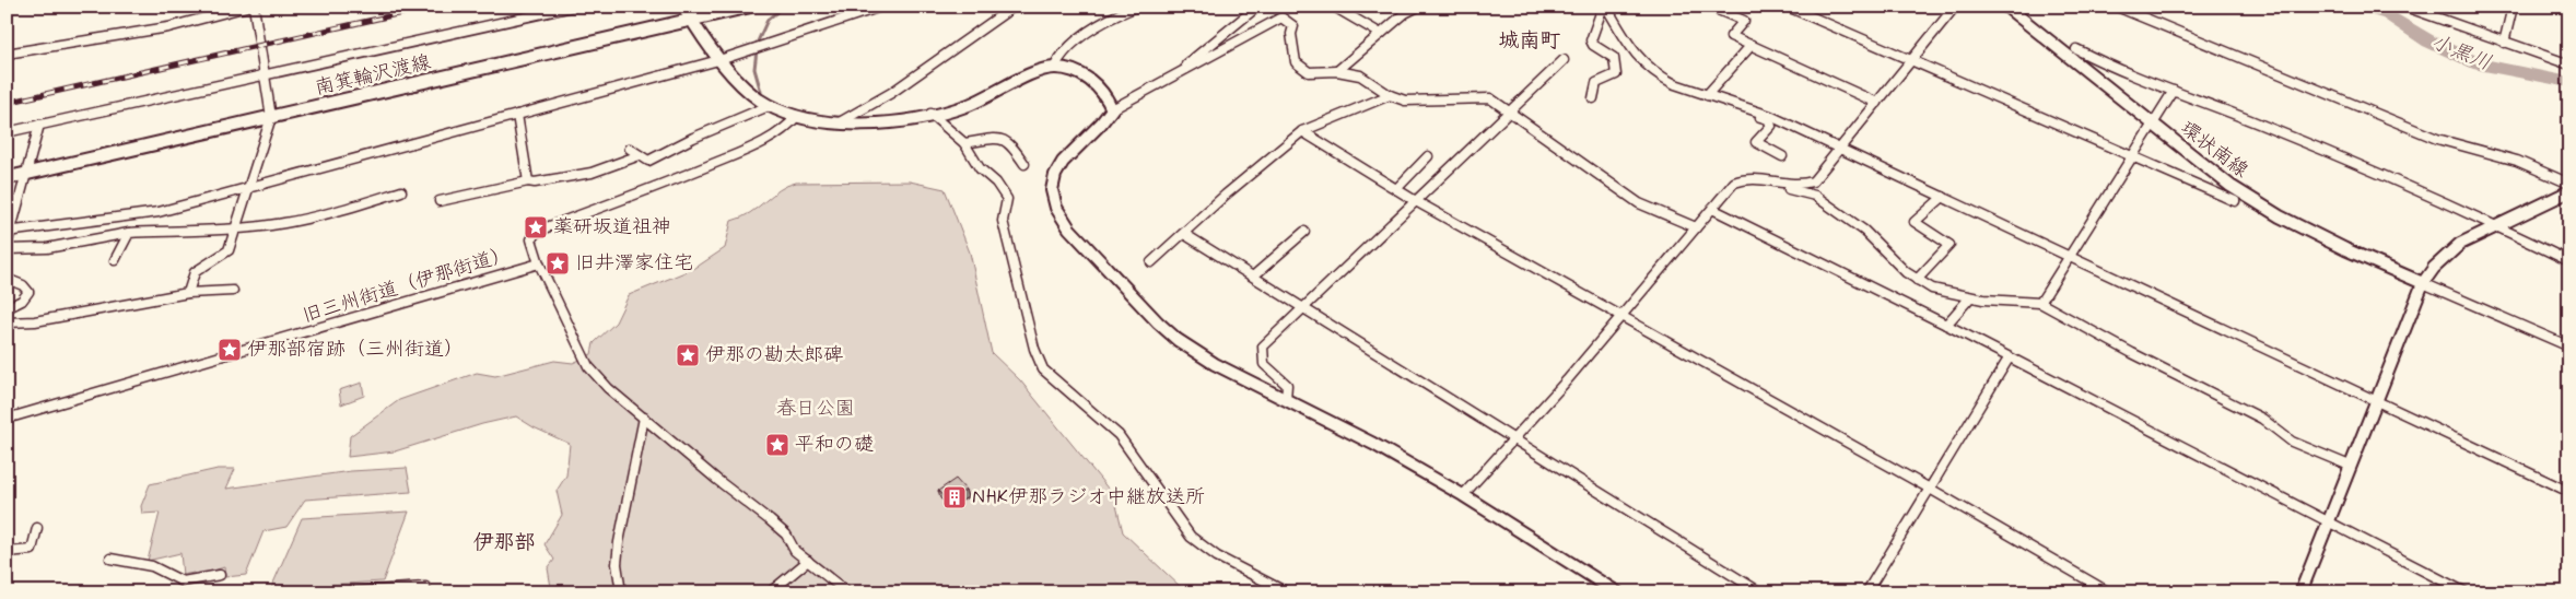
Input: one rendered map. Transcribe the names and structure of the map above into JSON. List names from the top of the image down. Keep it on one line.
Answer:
{"streets":{"main road":["南箕輪沢渡線"],"street":["環状南線","旧三州街道（伊那街道）"]},"districts":["城南町","伊那部"],"water":["小黒川"],"parks":["春日公園"],"places":{"place":["薬研坂道祖神","旧井澤家住宅","伊那部宿跡（三州街道）","伊那の勘太郎碑","平和の礎"],"building":["NHK伊那ラジオ中継放送所"]}}
